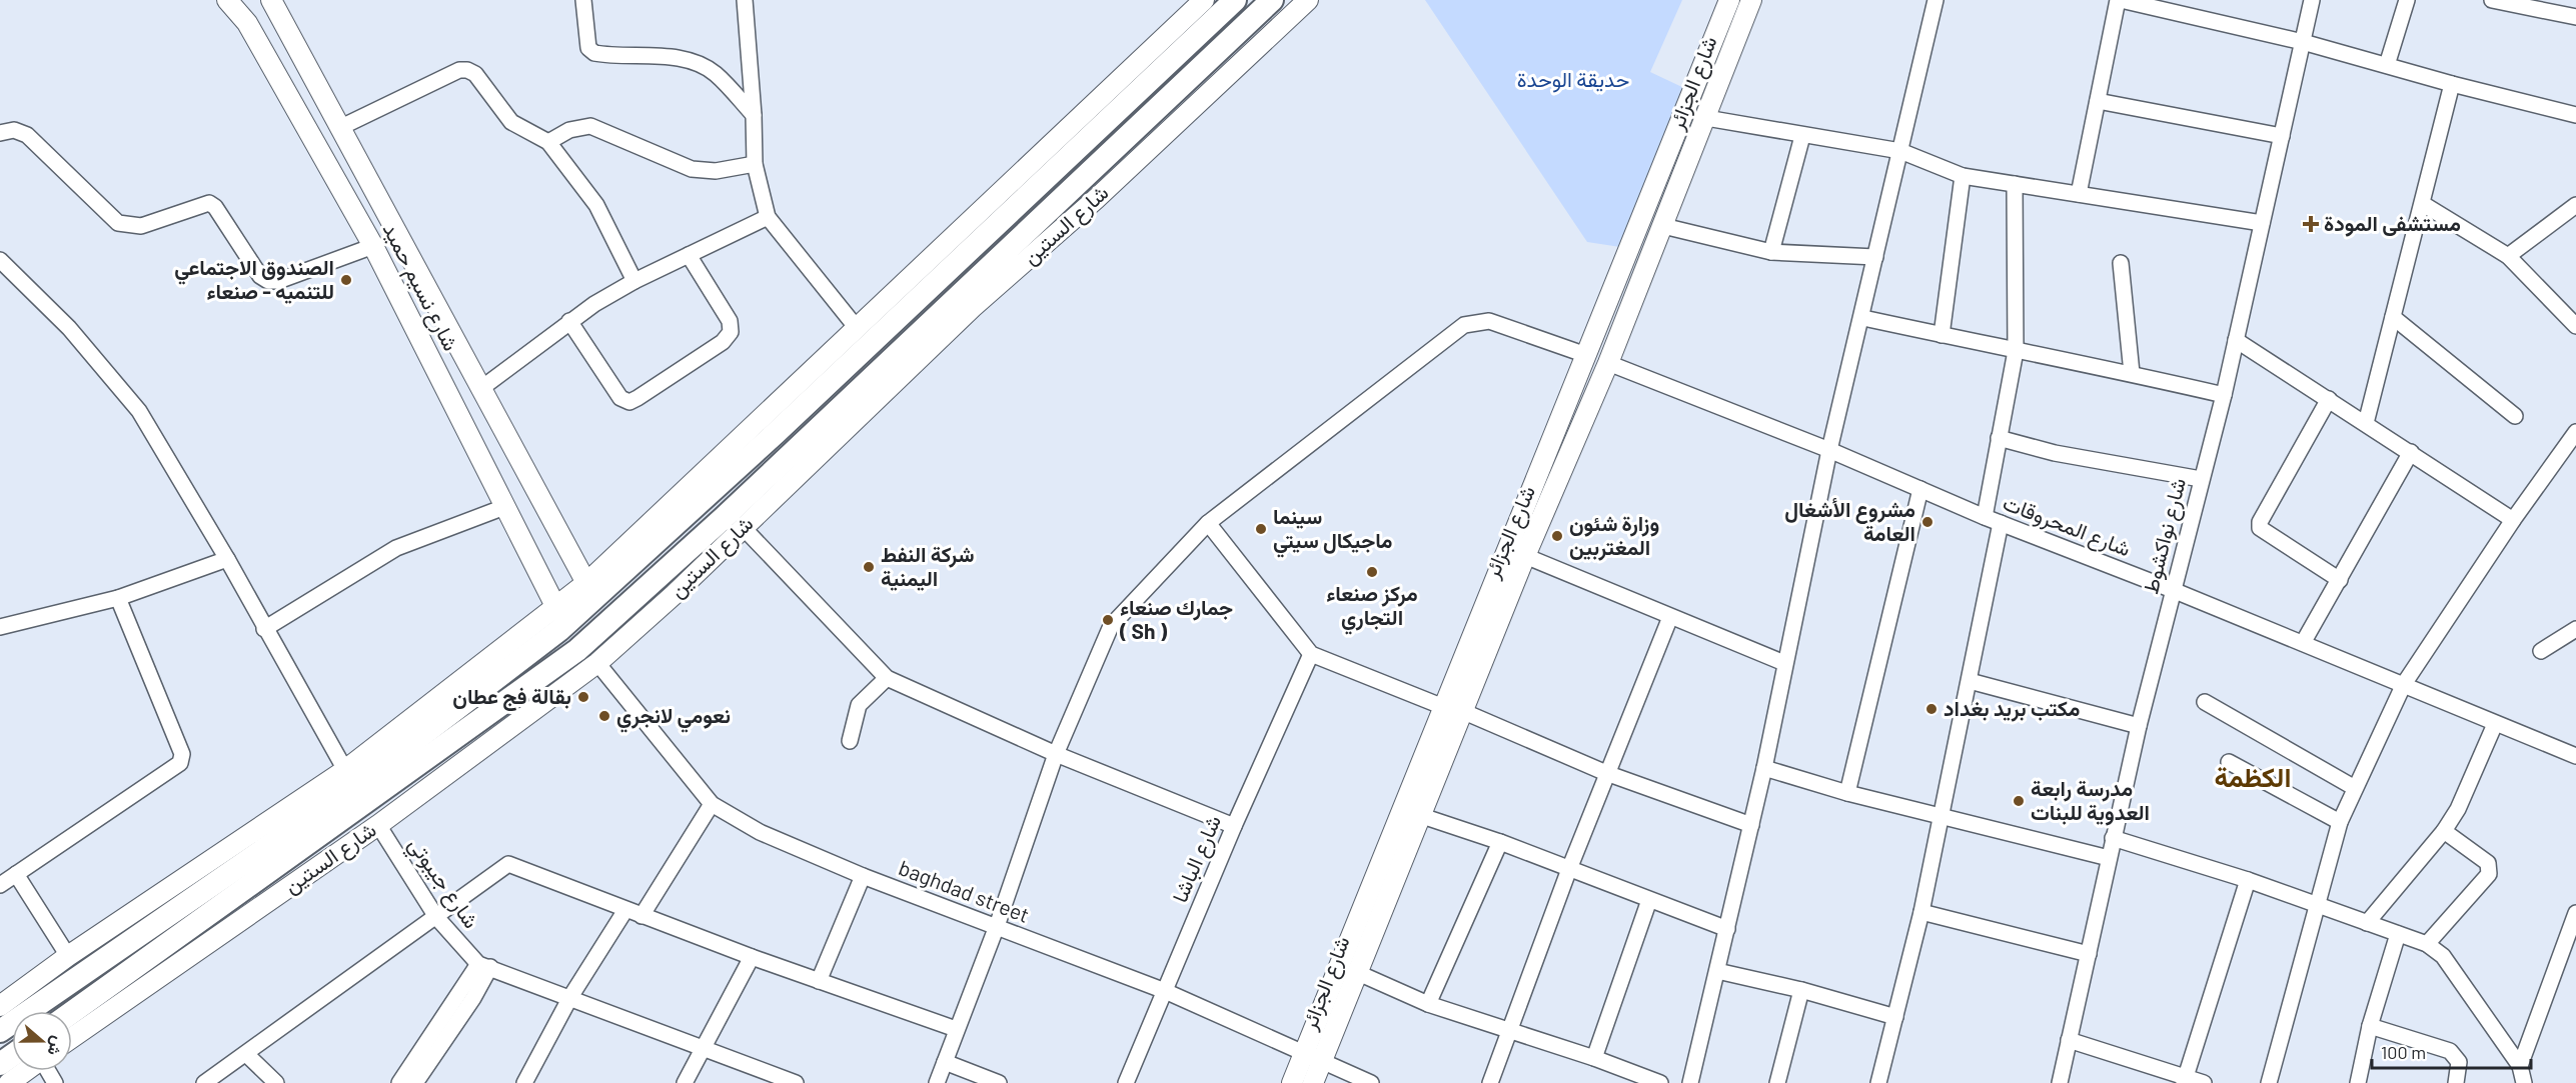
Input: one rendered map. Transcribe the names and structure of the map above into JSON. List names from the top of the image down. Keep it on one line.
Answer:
{"streets":{"highway":["شارع الستين"],"main road":["شارع الجزائر","شارع نسيم حميد"],"street":["شارع المحروقات","شارع نواكشوط","شارع الباشا","شارع جيبوتي","baghdad street"]},"crossings":[["شارع الجزائر","شارع المحروقات"],["شارع الجزائر","baghdad street"],["شارع الستين","شارع جيبوتي"],["شارع الستين","baghdad street"],["شارع المحروقات","شارع نواكشوط"],["شارع الباشا","baghdad street"]],"districts":["الكظمة"],"parks":["حديقة الوحدة"],"places":{"health":["مستشفى المودة"],"other":["الصندوق الاجتماعي للتنميه - صنعاء","مشروع الأشغال العامة","سينما ماجيكال سيتي","وزارة شئون المغتربين","شركة النفط اليمنية","مركز صنعاء التجاري","جمارك صنعاء ( Sh )","بقالة فج عطان","مكتب بريد بغداد","نعومي لانجري","مدرسة رابعة العدوية للبنات"]},"scale_bar":"100 m","north":"right"}
